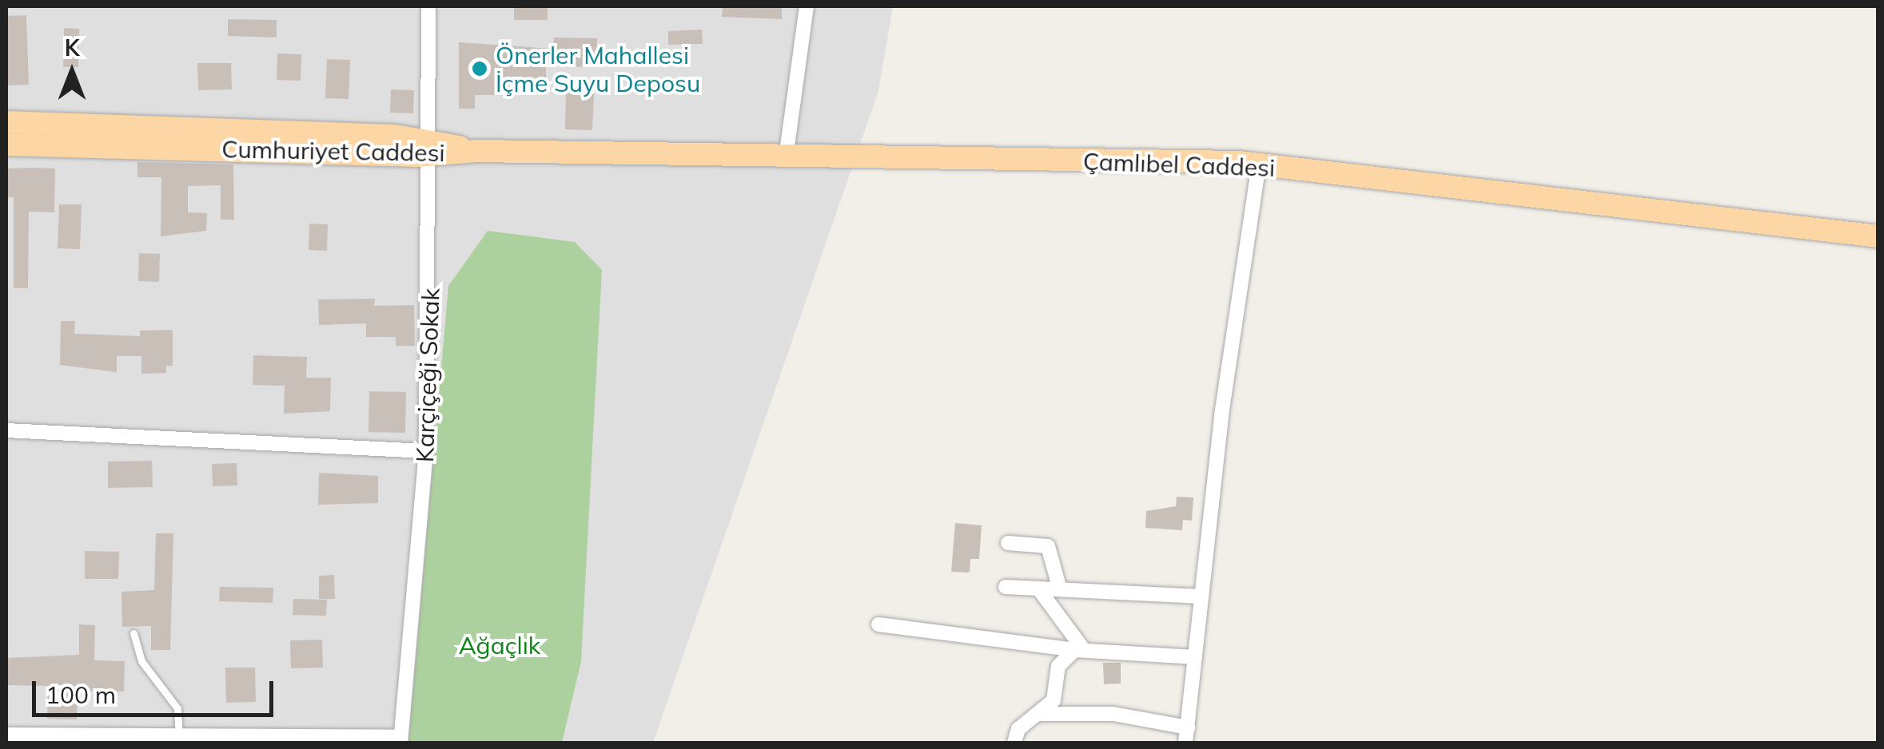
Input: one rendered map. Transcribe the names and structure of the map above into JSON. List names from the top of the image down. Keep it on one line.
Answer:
{"streets":{"main road":["Cumhuriyet Caddesi","Çamlıbel Caddesi"],"street":["Karçiçeği Sokak"]},"crossings":[["Cumhuriyet Caddesi","Çamlıbel Caddesi"],["Cumhuriyet Caddesi","Karçiçeği Sokak"]],"parks":["Ağaçlık"],"places":["Önerler Mahallesi İçme Suyu Deposu"],"scale_bar":"100 m","north":"top"}
